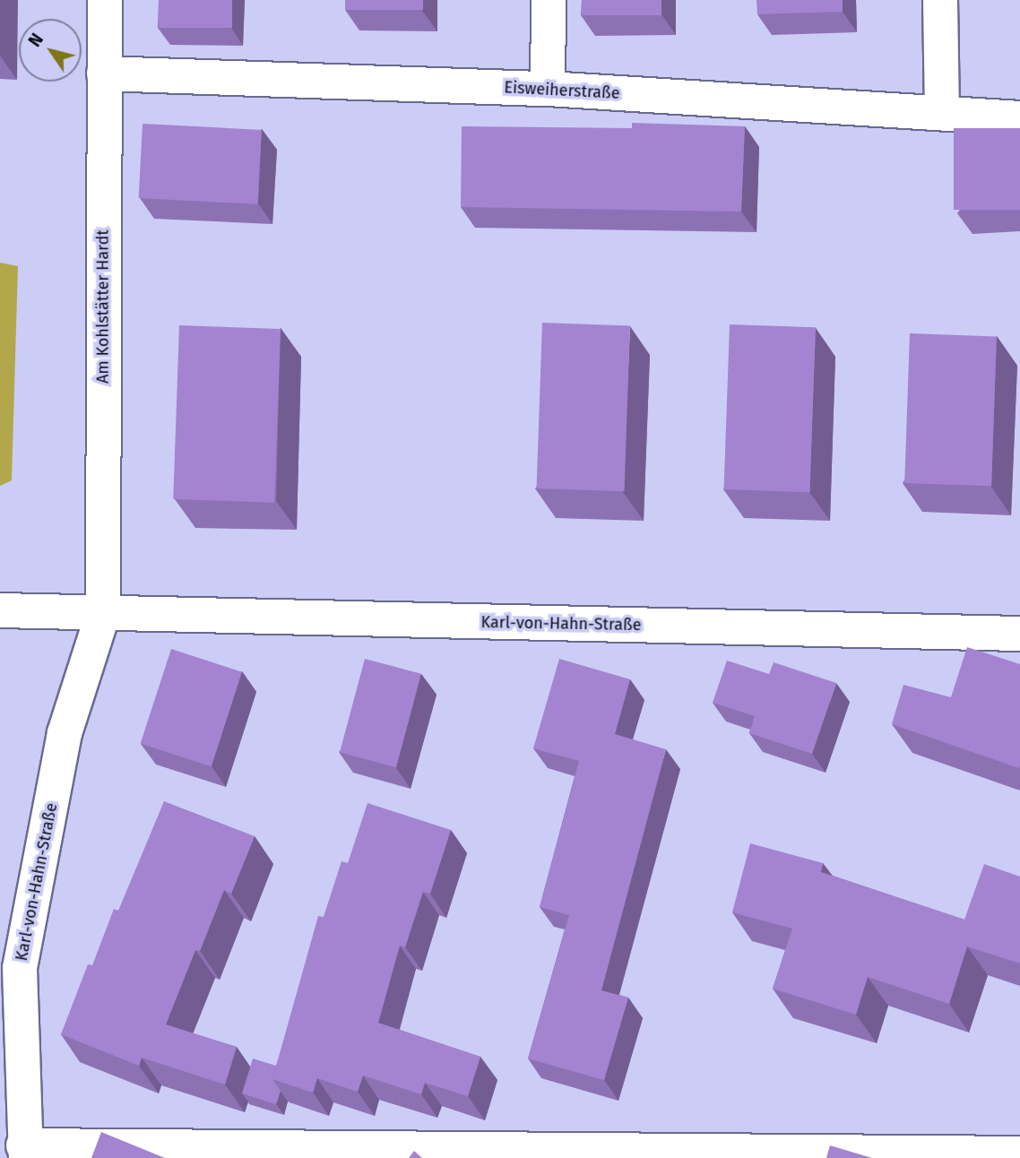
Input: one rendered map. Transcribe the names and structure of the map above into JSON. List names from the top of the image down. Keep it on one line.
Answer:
{"streets":{"street":["Eisweiherstraße","Am Kohlstätter Hardt","Karl-von-Hahn-Straße"]},"crossings":[["Eisweiherstraße","Am Kohlstätter Hardt"],["Am Kohlstätter Hardt","Karl-von-Hahn-Straße"]],"north":"top left"}
